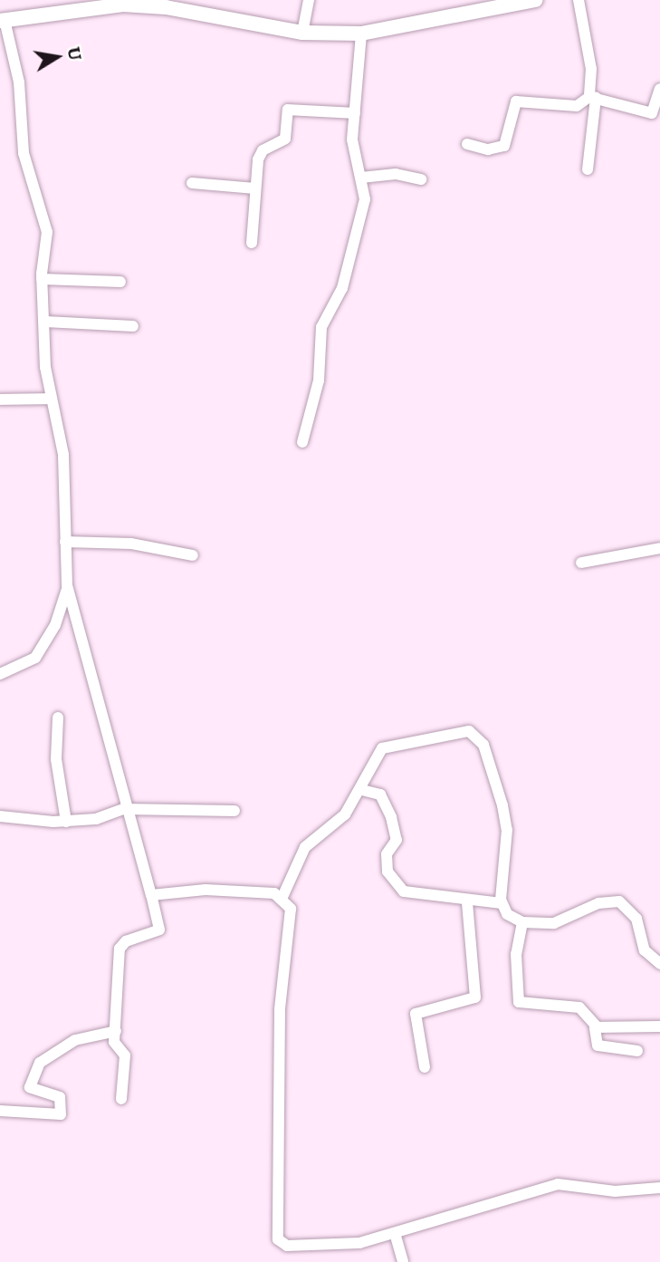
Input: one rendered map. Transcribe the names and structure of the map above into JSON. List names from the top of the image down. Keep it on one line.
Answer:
{"north":"right"}
